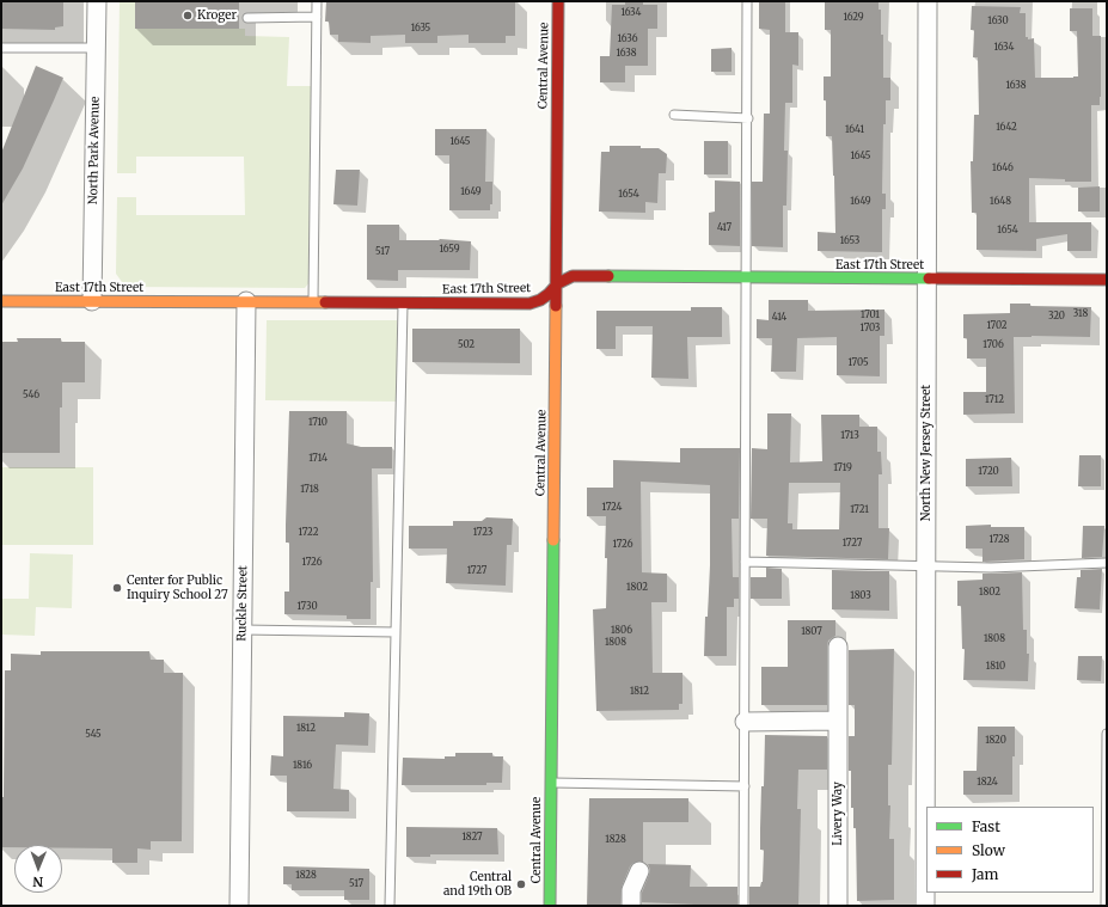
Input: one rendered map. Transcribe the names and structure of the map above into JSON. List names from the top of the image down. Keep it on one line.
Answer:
{"streets":{"street":["Central Avenue","North Park Avenue","East 17th Street","North New Jersey Street","Ruckle Street","Livery Way"]},"crossings":[["Central Avenue","East 17th Street"],["North Park Avenue","East 17th Street"],["East 17th Street","North New Jersey Street"],["East 17th Street","Ruckle Street"]],"places":["Kroger","Center for Public Inquiry School 27","Central and 19th OB"],"house_numbers":["1634","1629","1630","1635","1636","1634","1638","1638","1642","1641","1645","1645","1646","1649","1654","1649","1648","417","1654","1653","1659","517","318","1701","320","414","1702","1703","502","1706","1705","546","1712","1710","1713","1714","1719","1720","1718","1724","1721","1722","1723","1728","1727","1726","1726","1727","1802","1802","1803","1730","1806","1807","1808","1808","1810","1812","1812","545","1820","1816","1824","1827","1828","1828","517"],"legend":["Fast","Slow","Jam"],"north":"bottom"}
